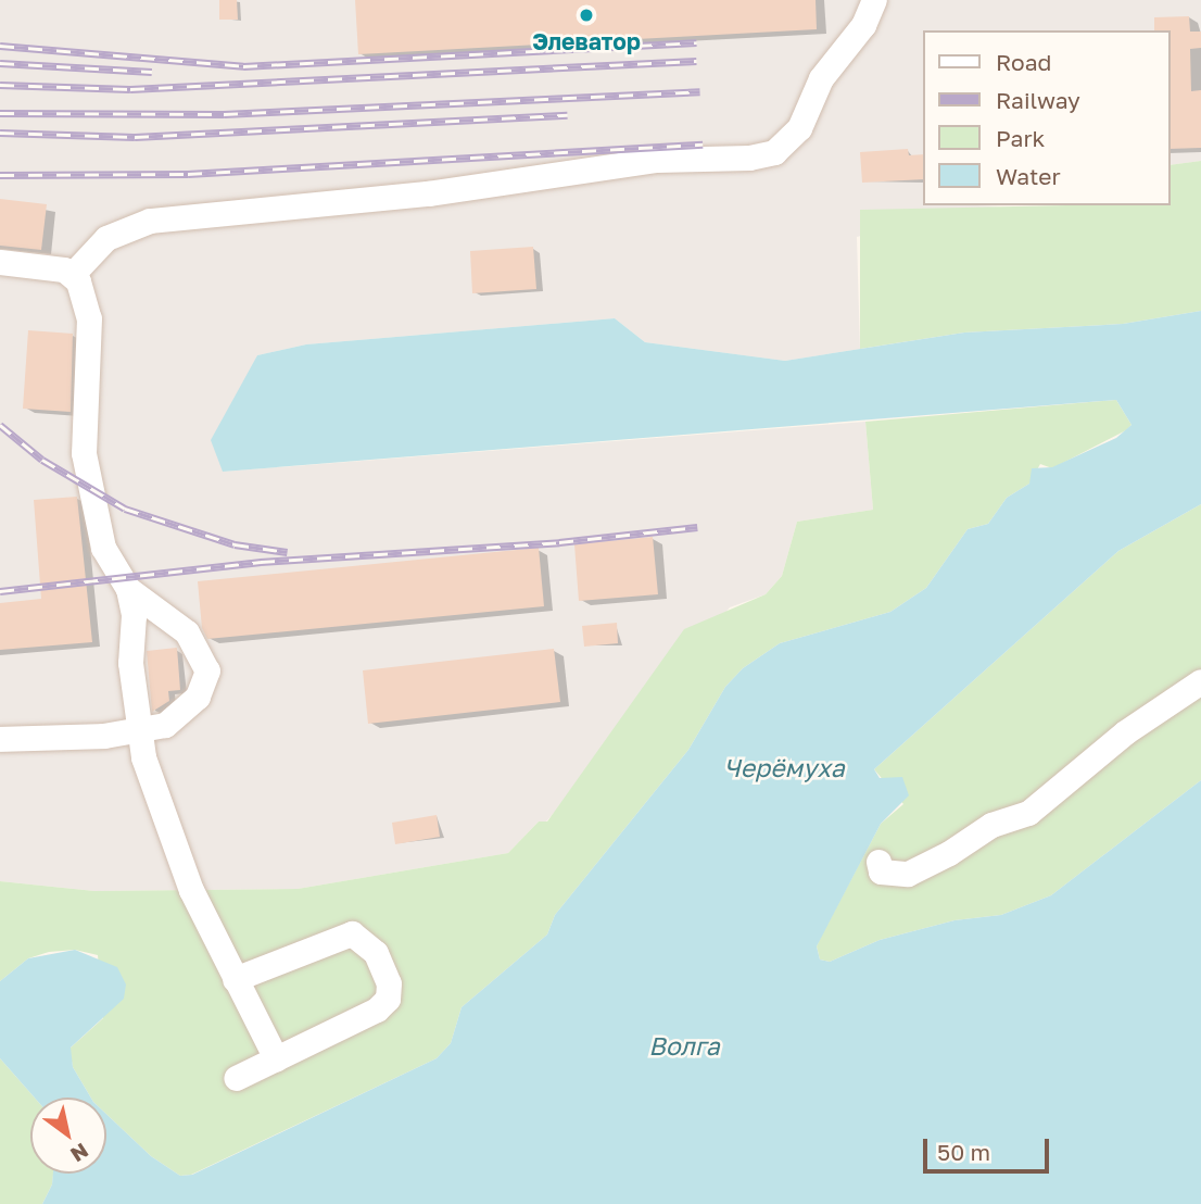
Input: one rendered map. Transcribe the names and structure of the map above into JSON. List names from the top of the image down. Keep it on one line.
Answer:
{"water":["Черёмуха","Волга"],"places":["Элеватор"],"legend":["Road","Railway","Park","Water"],"scale_bar":"50 m","north":"bottom right"}
